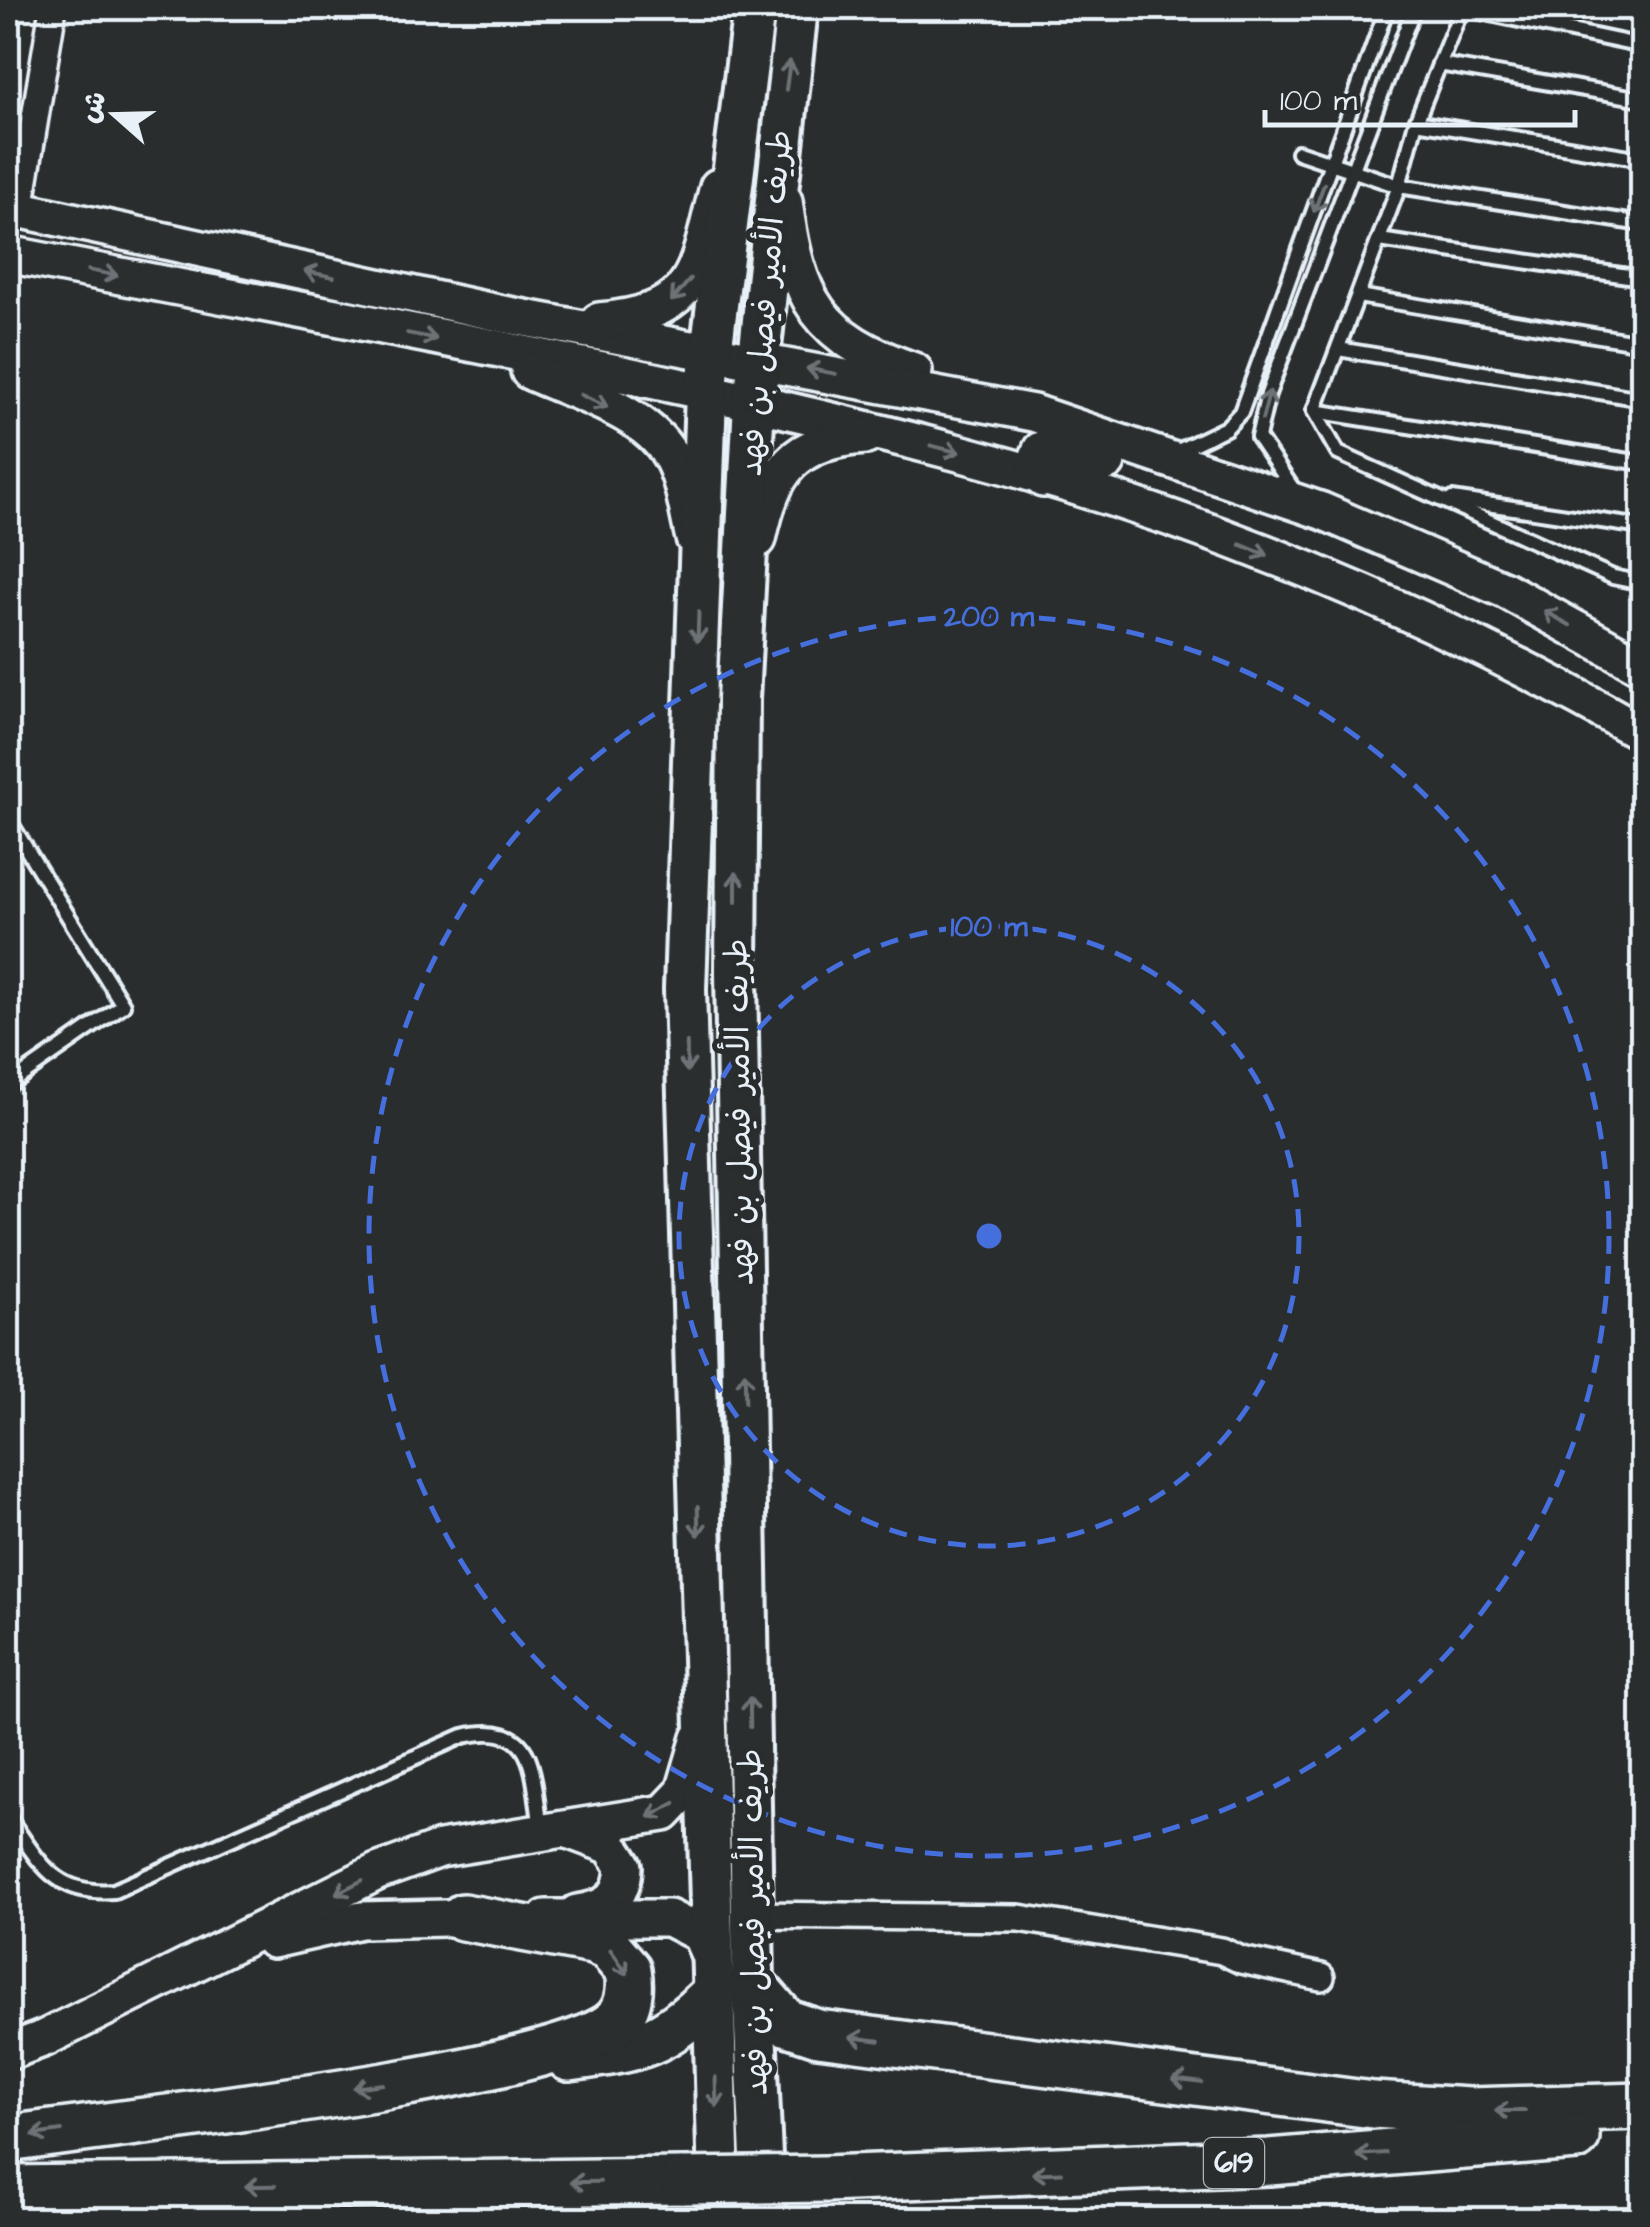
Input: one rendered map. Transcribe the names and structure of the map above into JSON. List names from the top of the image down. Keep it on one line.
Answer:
{"streets":{"highway":["619"],"main road":["طريف الأمير فيصل بن فهد"]},"scale_bar":"100 m","north":"left","rings":["200 m","100 m"]}
